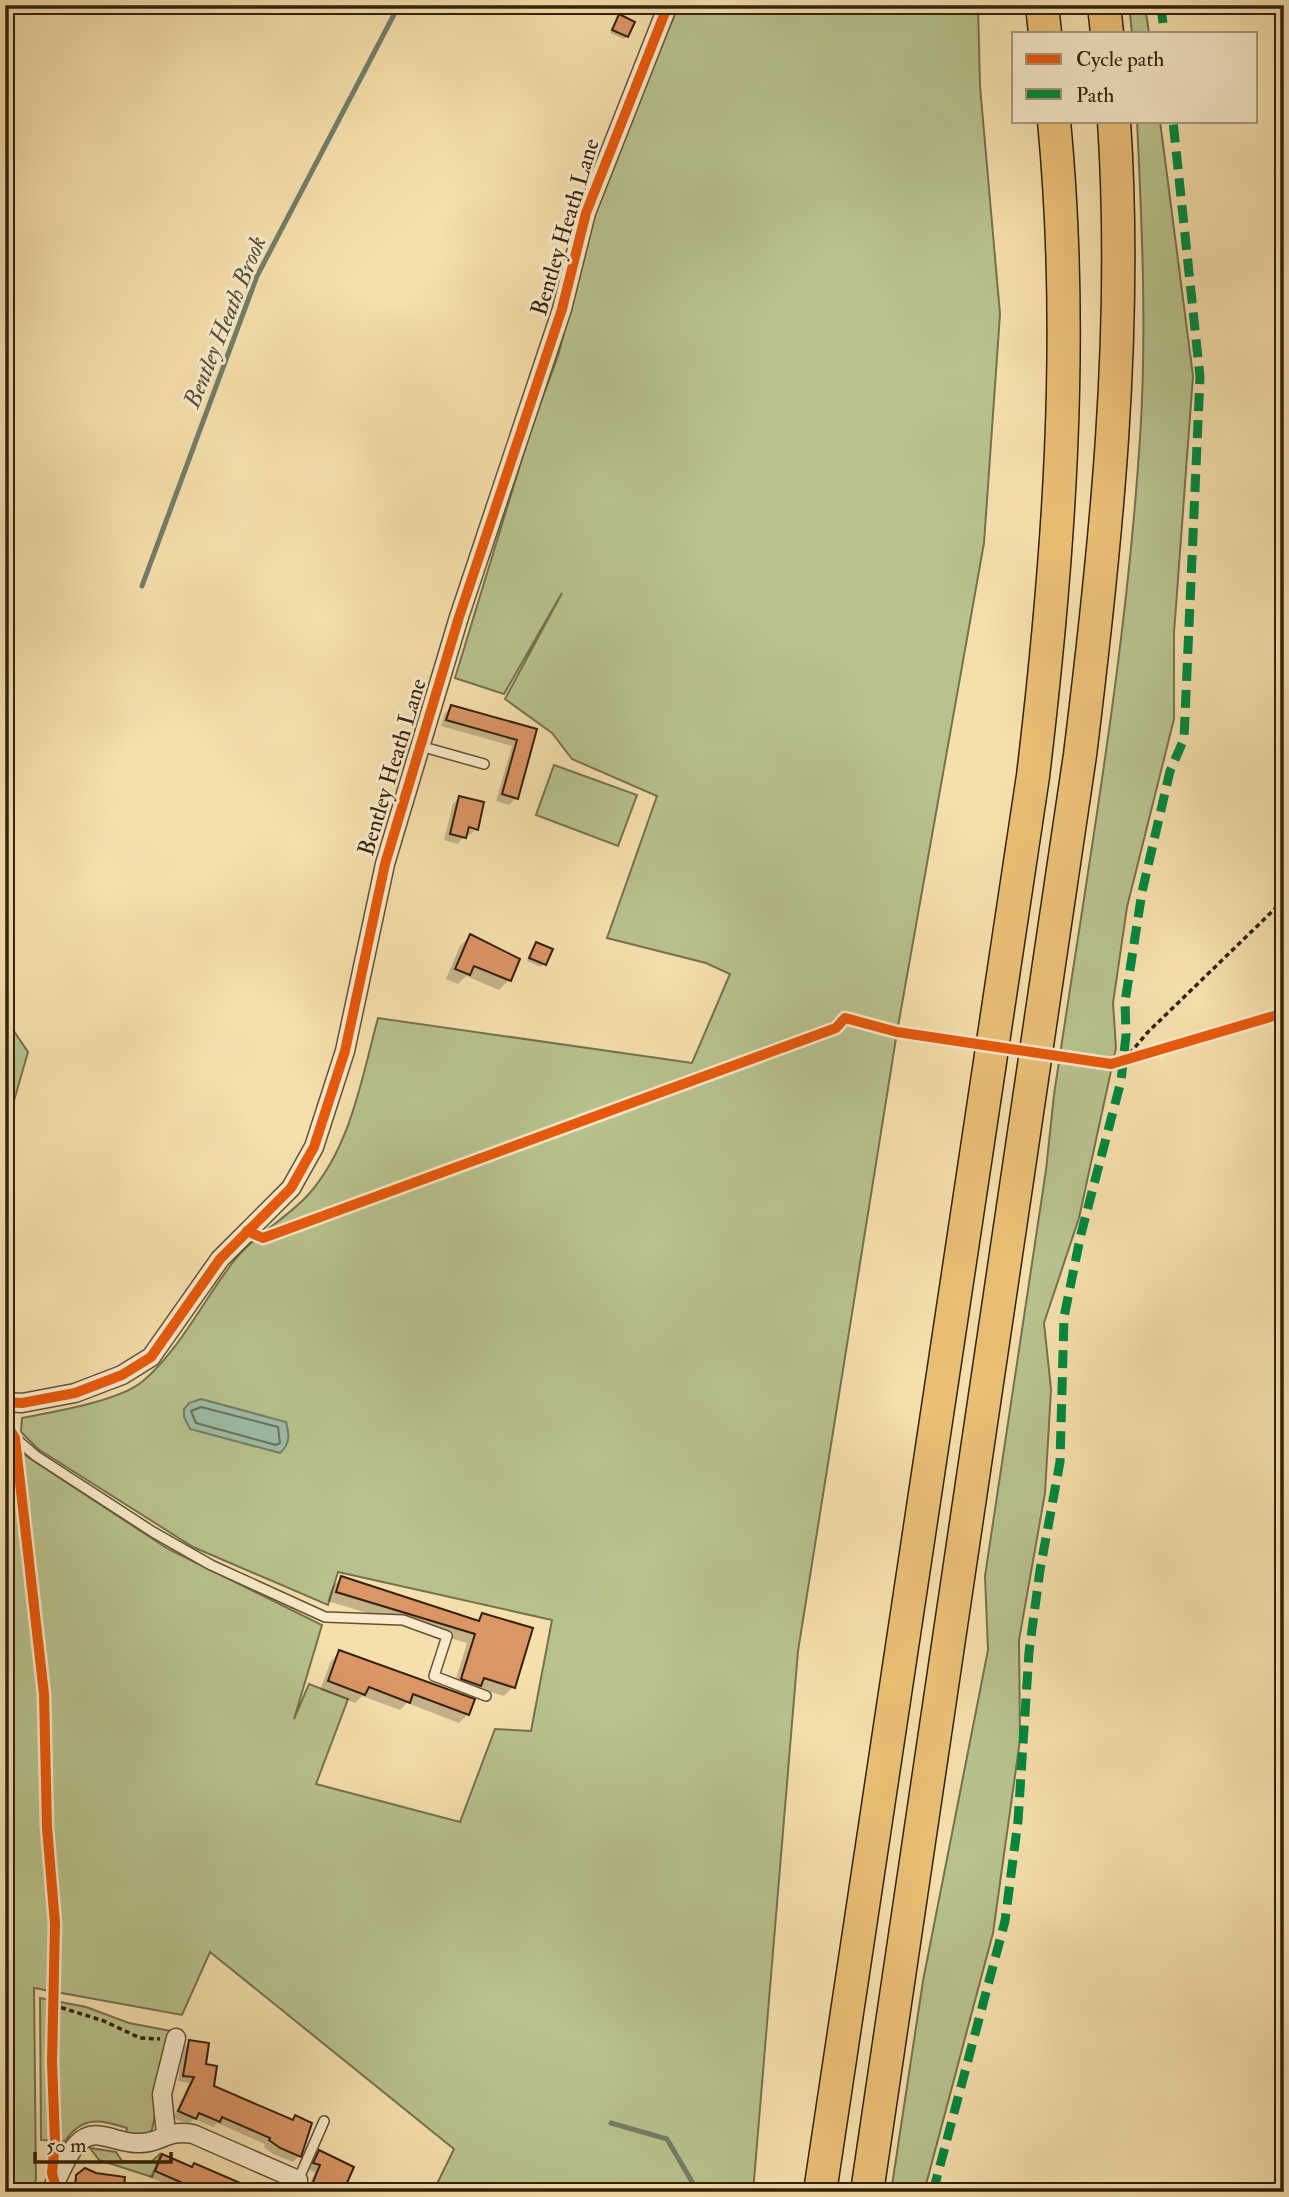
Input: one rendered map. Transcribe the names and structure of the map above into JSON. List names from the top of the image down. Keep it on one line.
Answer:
{"streets":{"street":["Bentley Heath Lane"]},"water":["Bentley Heath Brook"],"legend":["Cycle path","Path"],"scale_bar":"50 m"}
